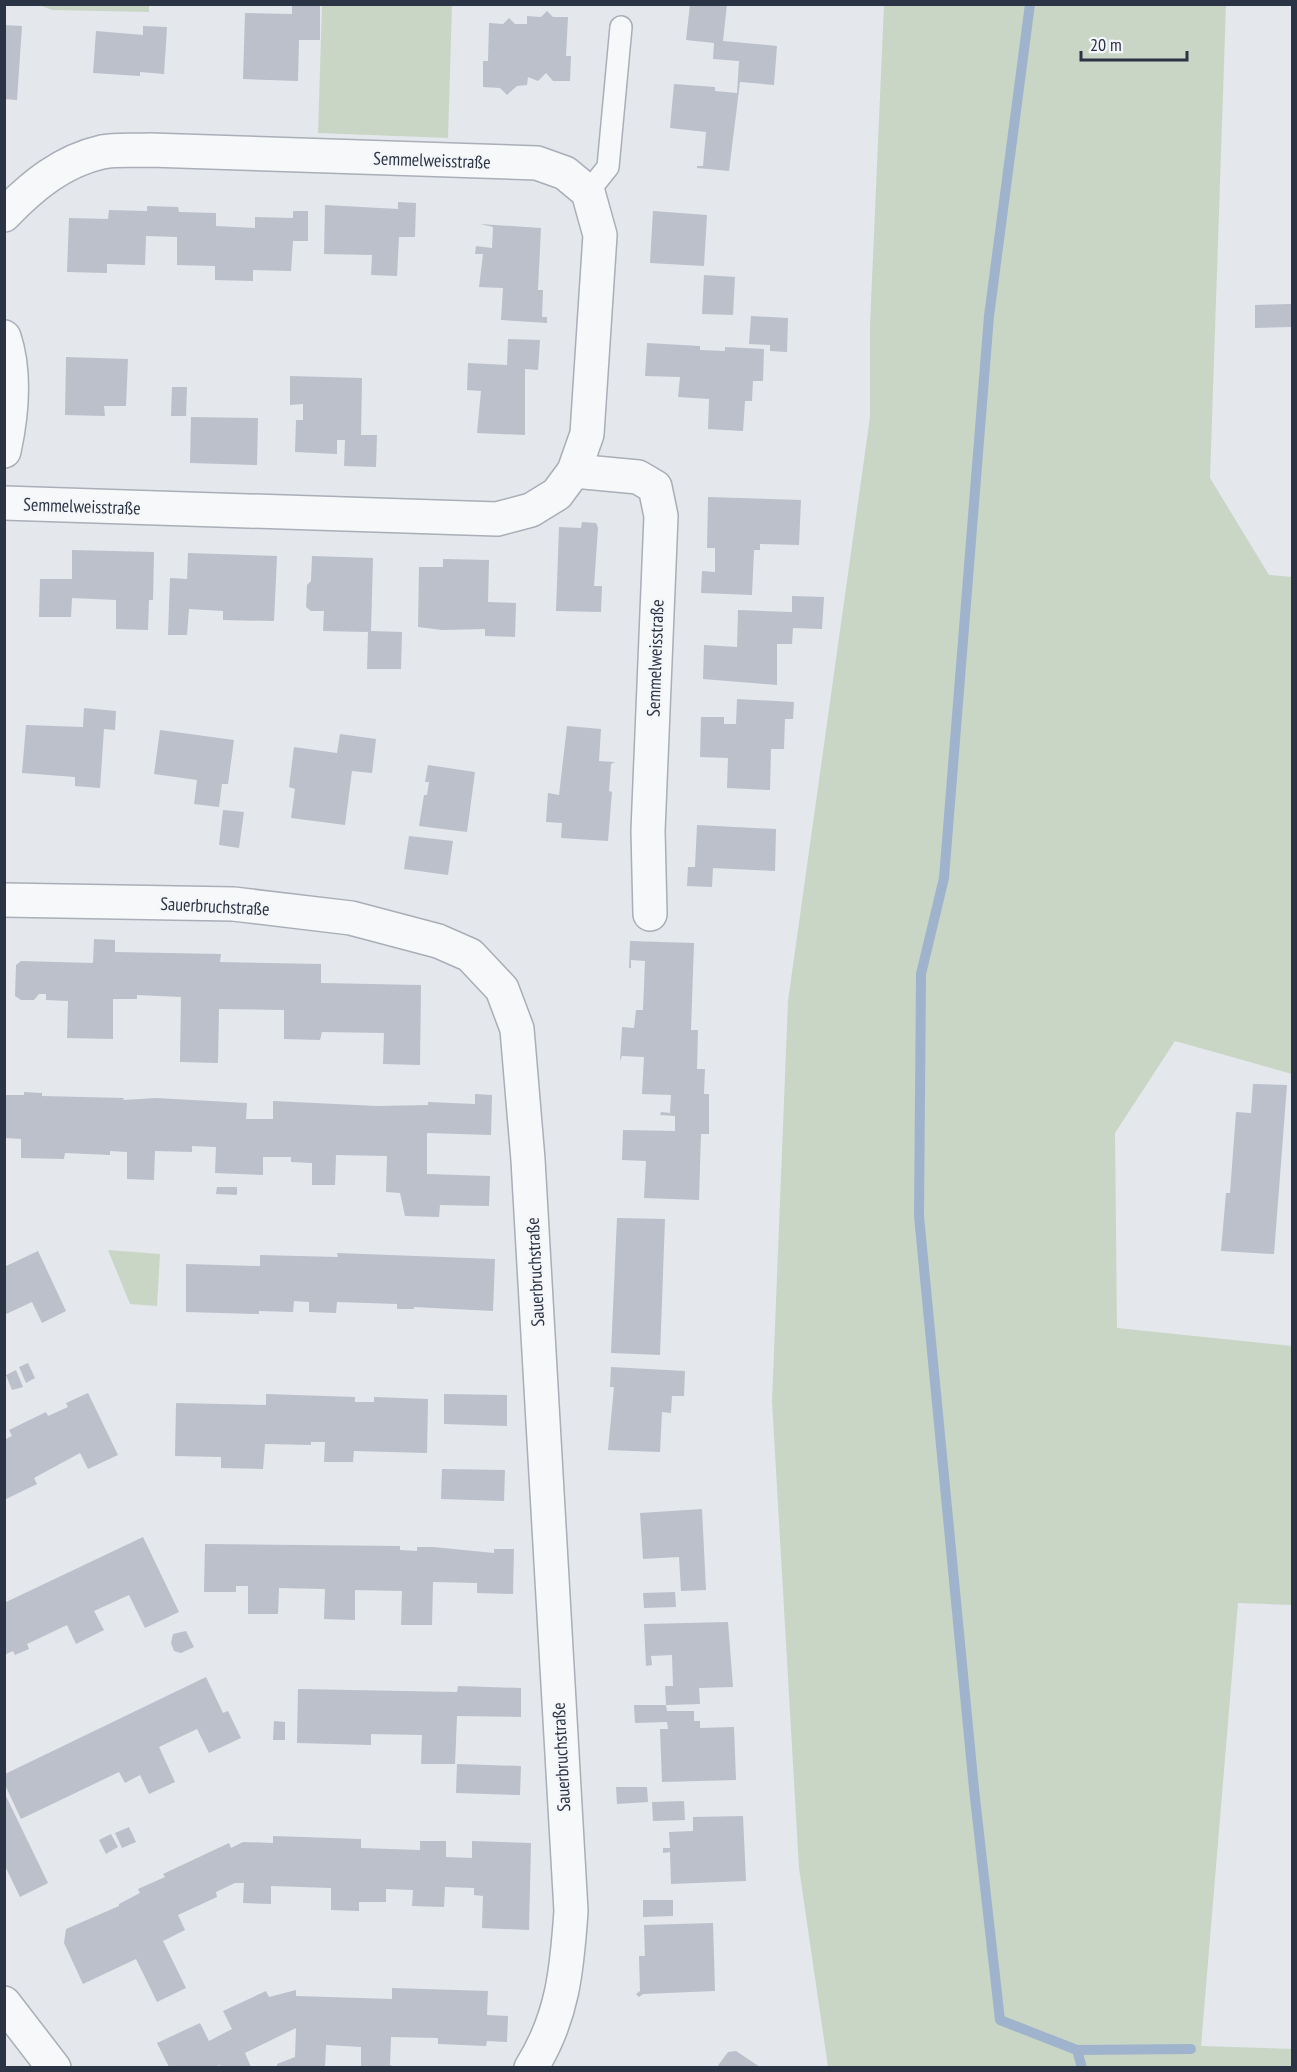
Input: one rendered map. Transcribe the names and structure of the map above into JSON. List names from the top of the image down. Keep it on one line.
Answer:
{"streets":{"street":["Semmelweisstraße","Sauerbruchstraße"]},"scale_bar":"20 m"}
